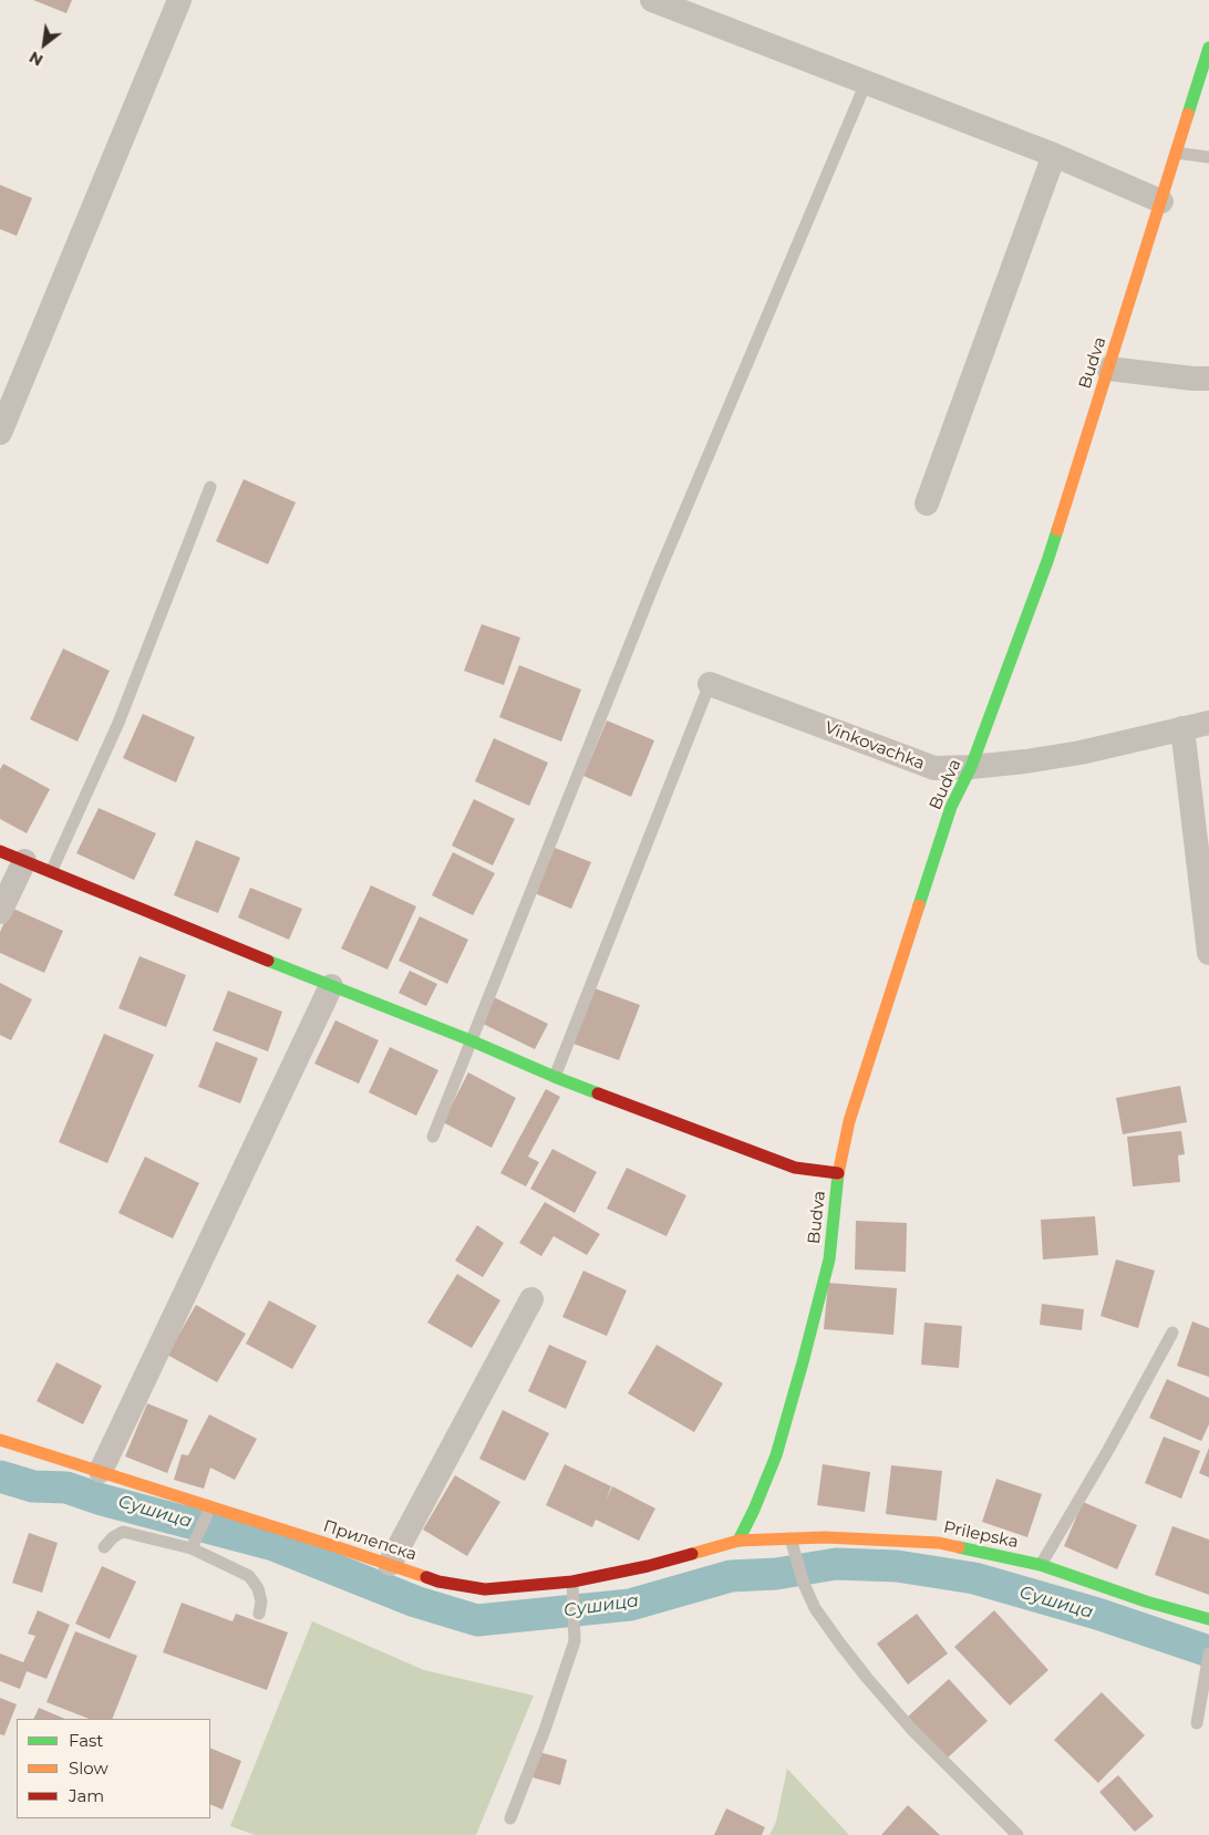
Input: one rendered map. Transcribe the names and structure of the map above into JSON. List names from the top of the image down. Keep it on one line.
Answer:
{"streets":{"street":["Budva","Vinkovachka","Prilepska","Прилепска"]},"crossings":[["Budva","Vinkovachka"],["Budva","Prilepska"],["Budva","Прилепска"],["Prilepska","Прилепска"]],"water":["Сушица"],"legend":["Fast","Slow","Jam"],"north":"bottom left"}
